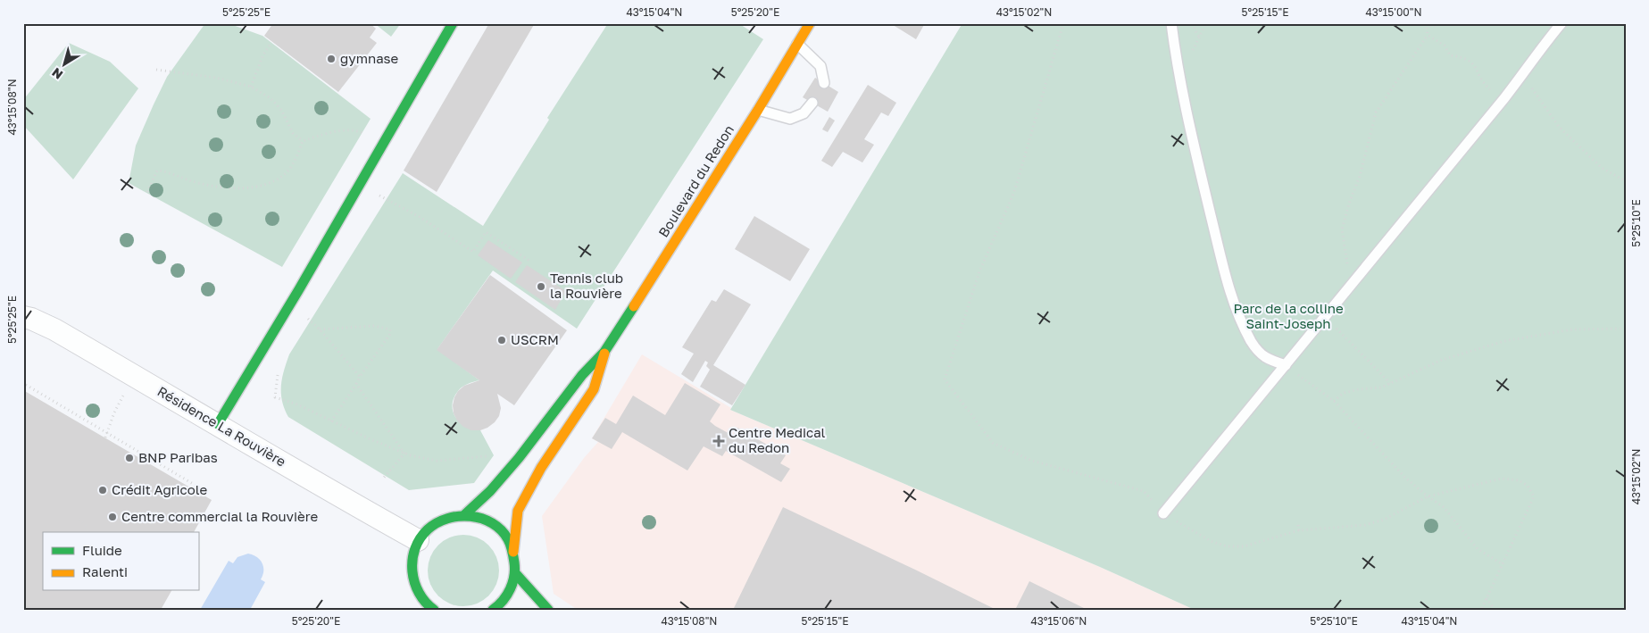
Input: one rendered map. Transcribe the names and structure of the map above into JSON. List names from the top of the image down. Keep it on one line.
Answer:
{"streets":{"street":["Boulevard du Redon","Résidence La Rouvière"]},"parks":["Parc de la colline Saint-Joseph"],"places":{"other":["gymnase","Tennis club la Rouvière","USCRM","BNP Paribas","Crédit Agricole","Centre commercial la Rouvière"],"health":["Centre Medical du Redon"]},"legend":["Fluide","Ralenti"],"north":"bottom left","coordinates":["5°25'25\"E","43°15'04\"N","5°25'20\"E","43°15'02\"N","5°25'15\"E","43°15'00\"N","43°15'08\"N","5°25'10\"E","43°15'06\"N"]}
